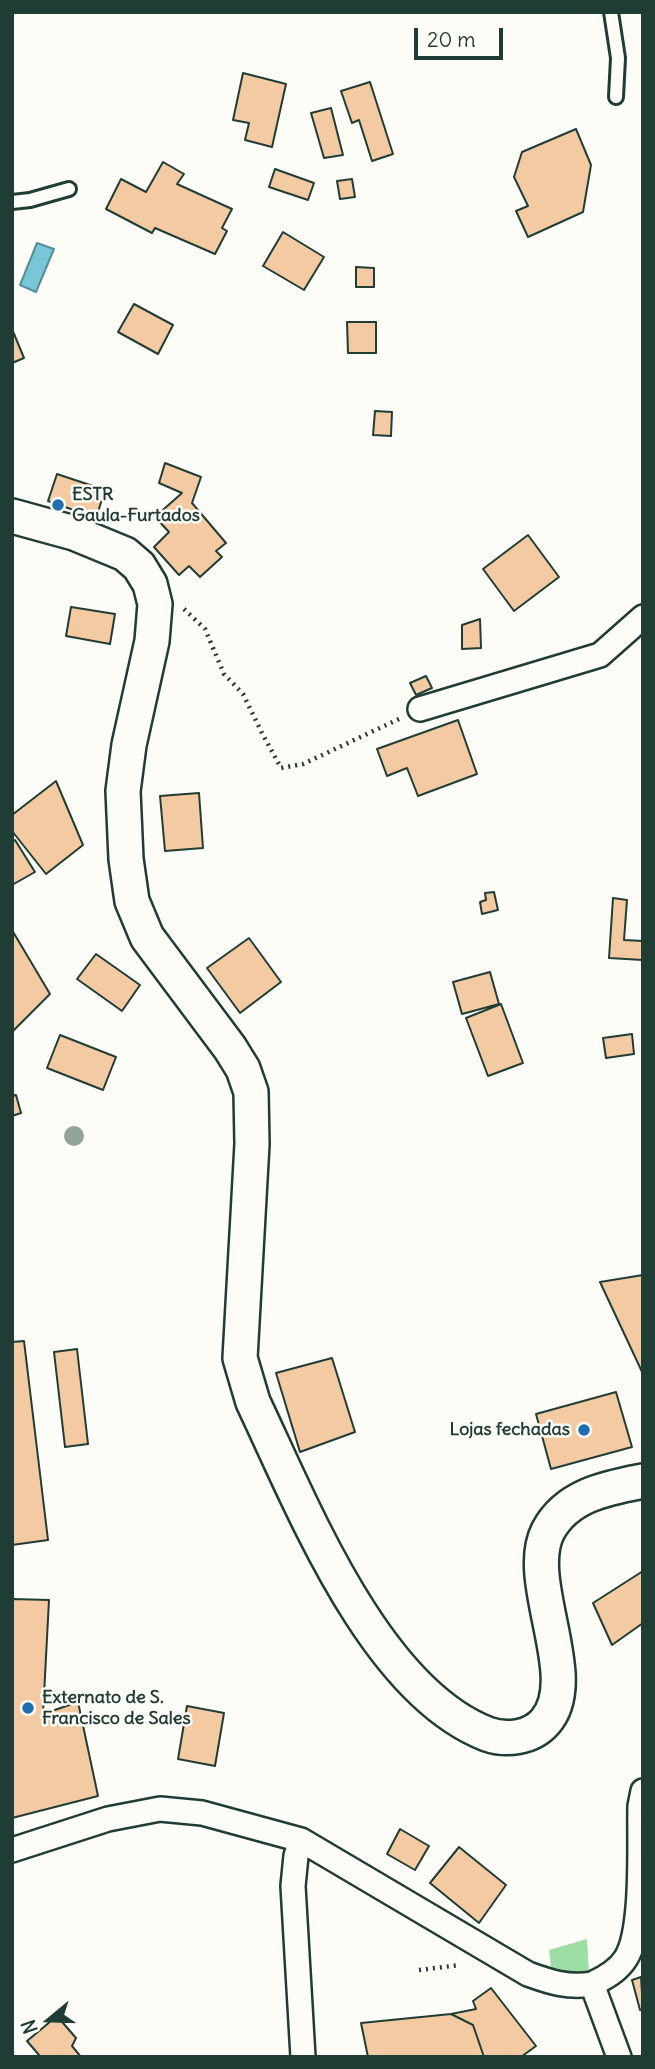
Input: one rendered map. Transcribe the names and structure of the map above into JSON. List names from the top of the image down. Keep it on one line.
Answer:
{"places":["ESTR Gaula-Furtados","Lojas fechadas","Externato de S. Francisco de Sales"],"scale_bar":"20 m","north":"left"}
